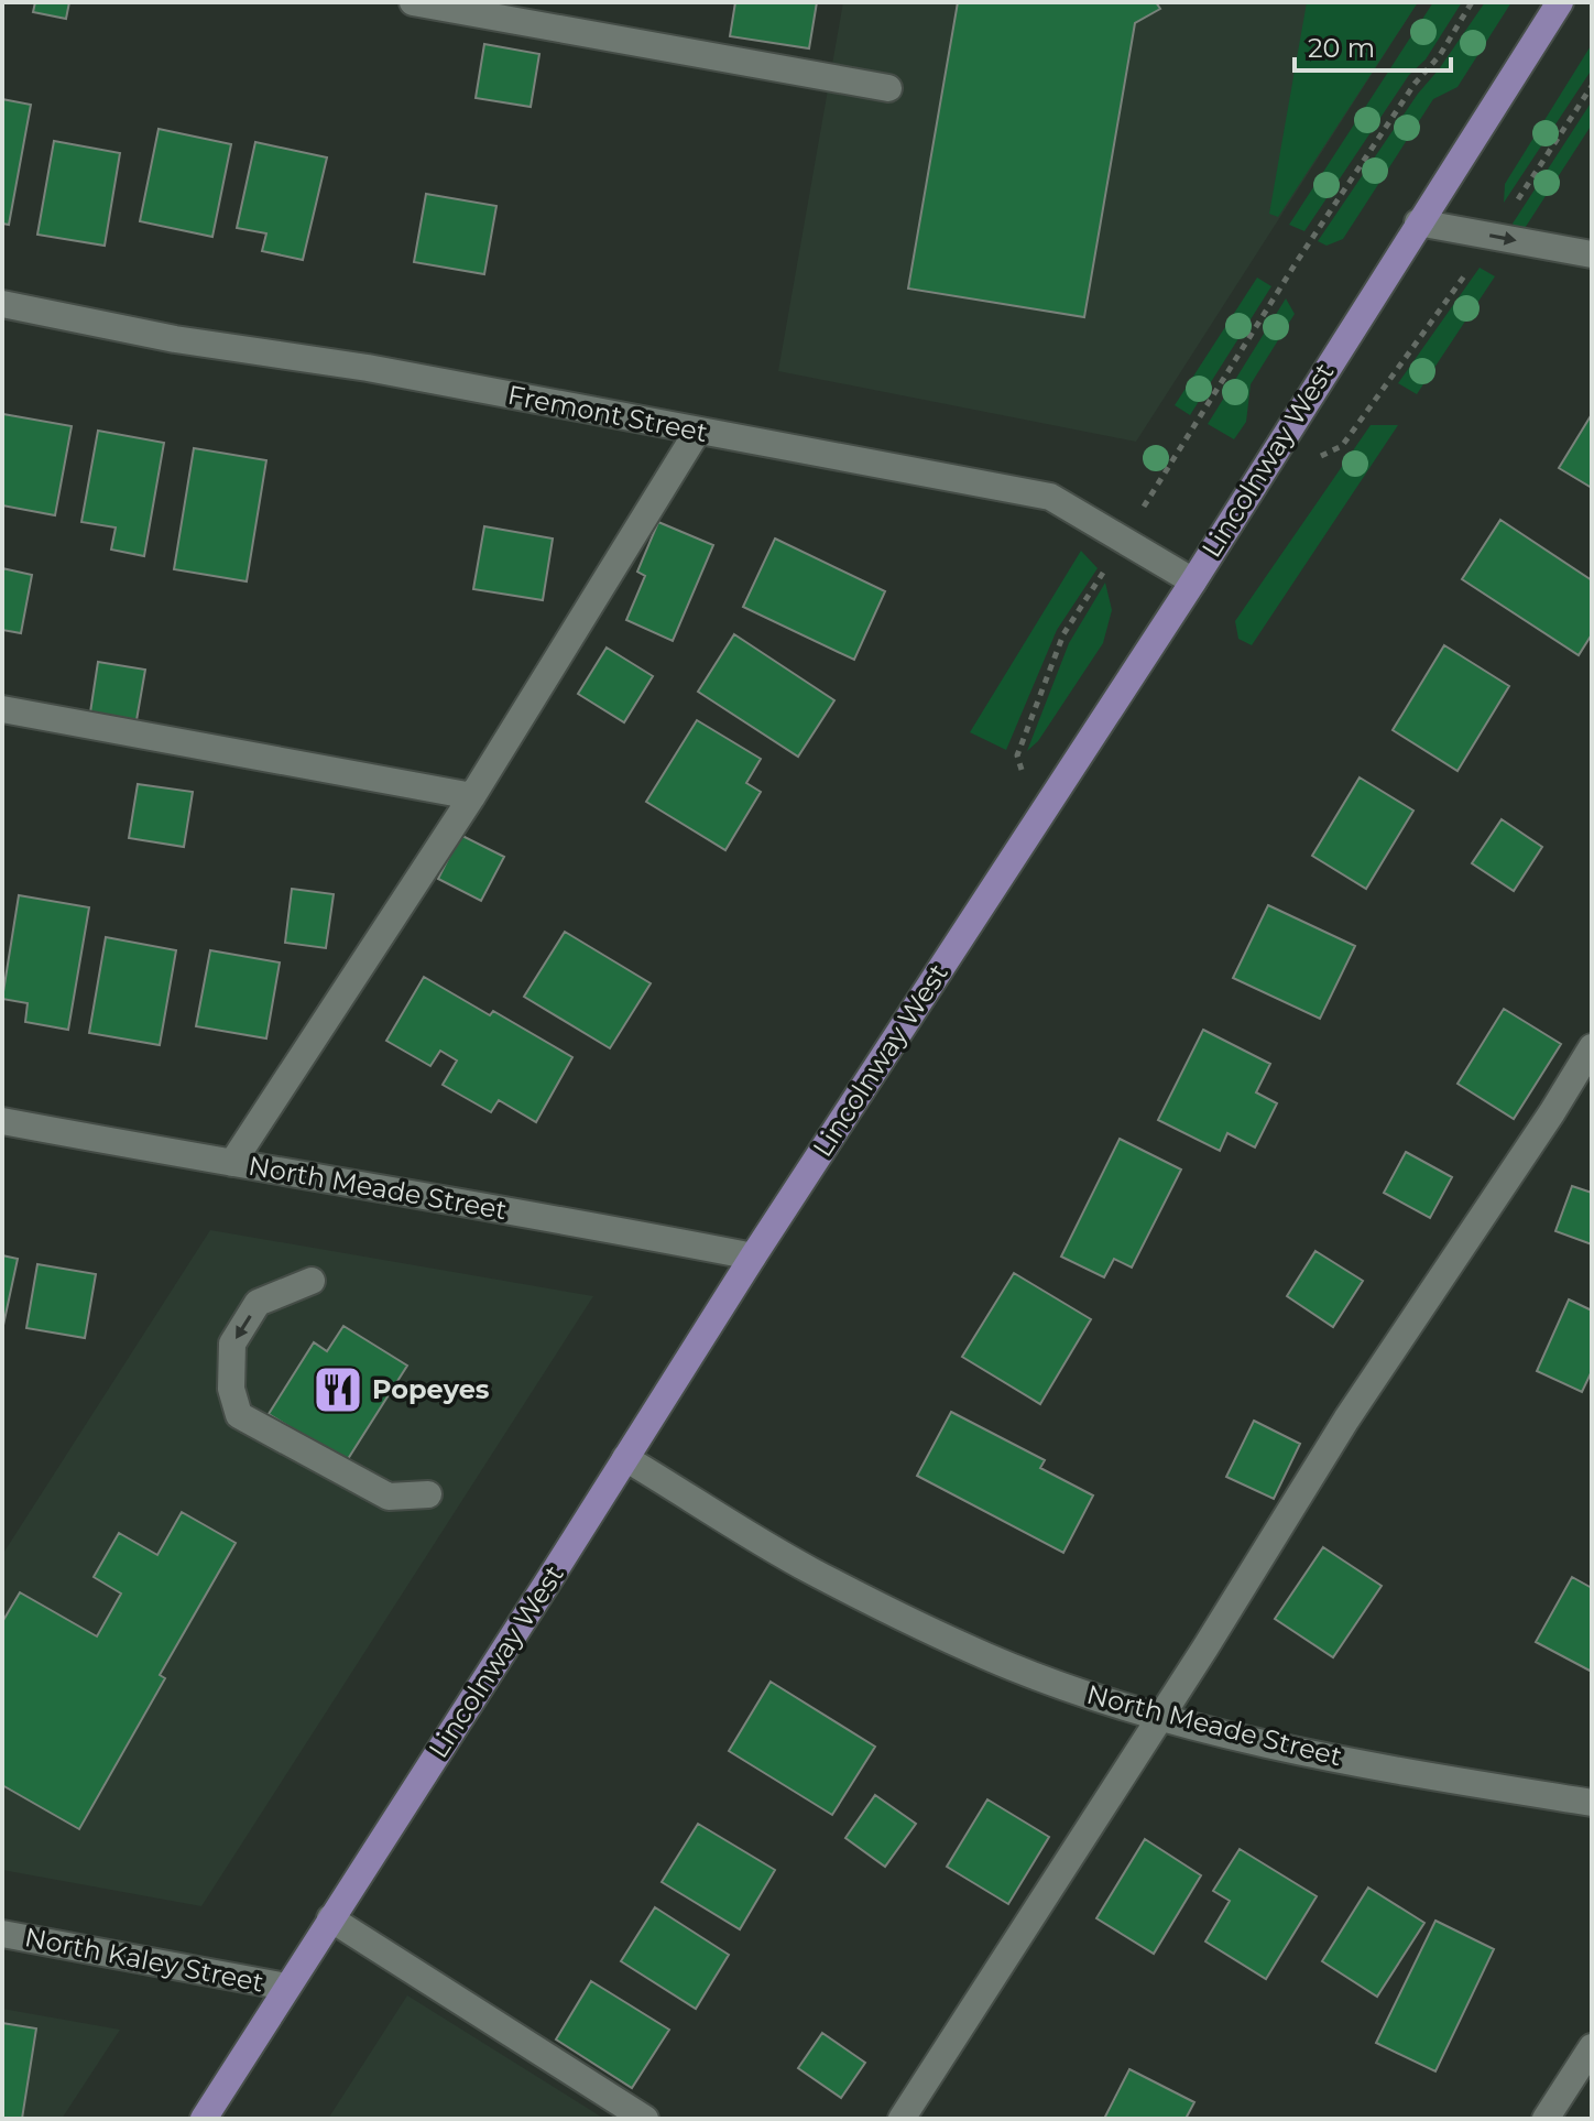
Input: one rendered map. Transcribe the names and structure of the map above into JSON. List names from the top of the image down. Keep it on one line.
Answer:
{"streets":{"main road":["Lincolnway West"],"street":["Fremont Street","North Meade Street","North Kaley Street"]},"crossings":[["Fremont Street","Lincolnway West"],["Lincolnway West","North Meade Street"],["Lincolnway West","North Kaley Street"]],"places":{"restaurant":["Popeyes"]},"scale_bar":"20 m"}
